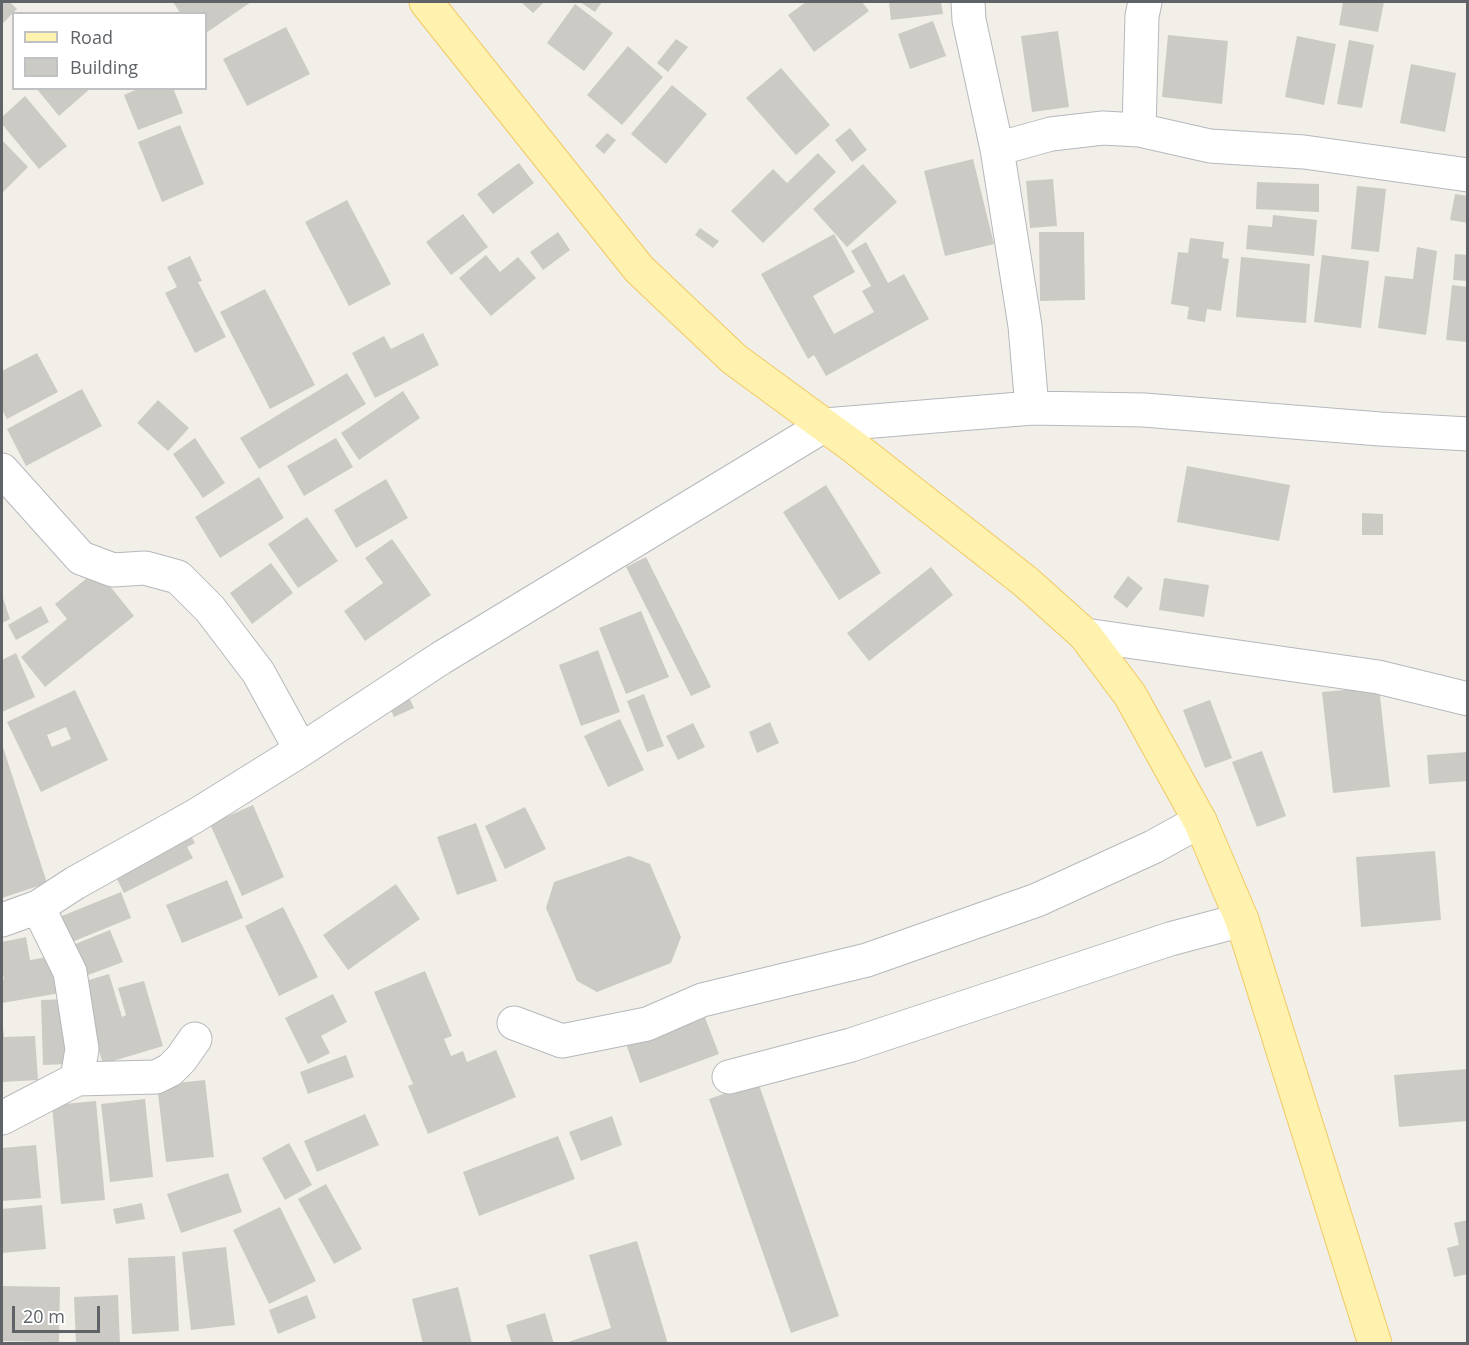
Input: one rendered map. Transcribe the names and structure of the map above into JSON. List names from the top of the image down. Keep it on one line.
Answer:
{"legend":["Road","Building"],"scale_bar":"20 m"}
